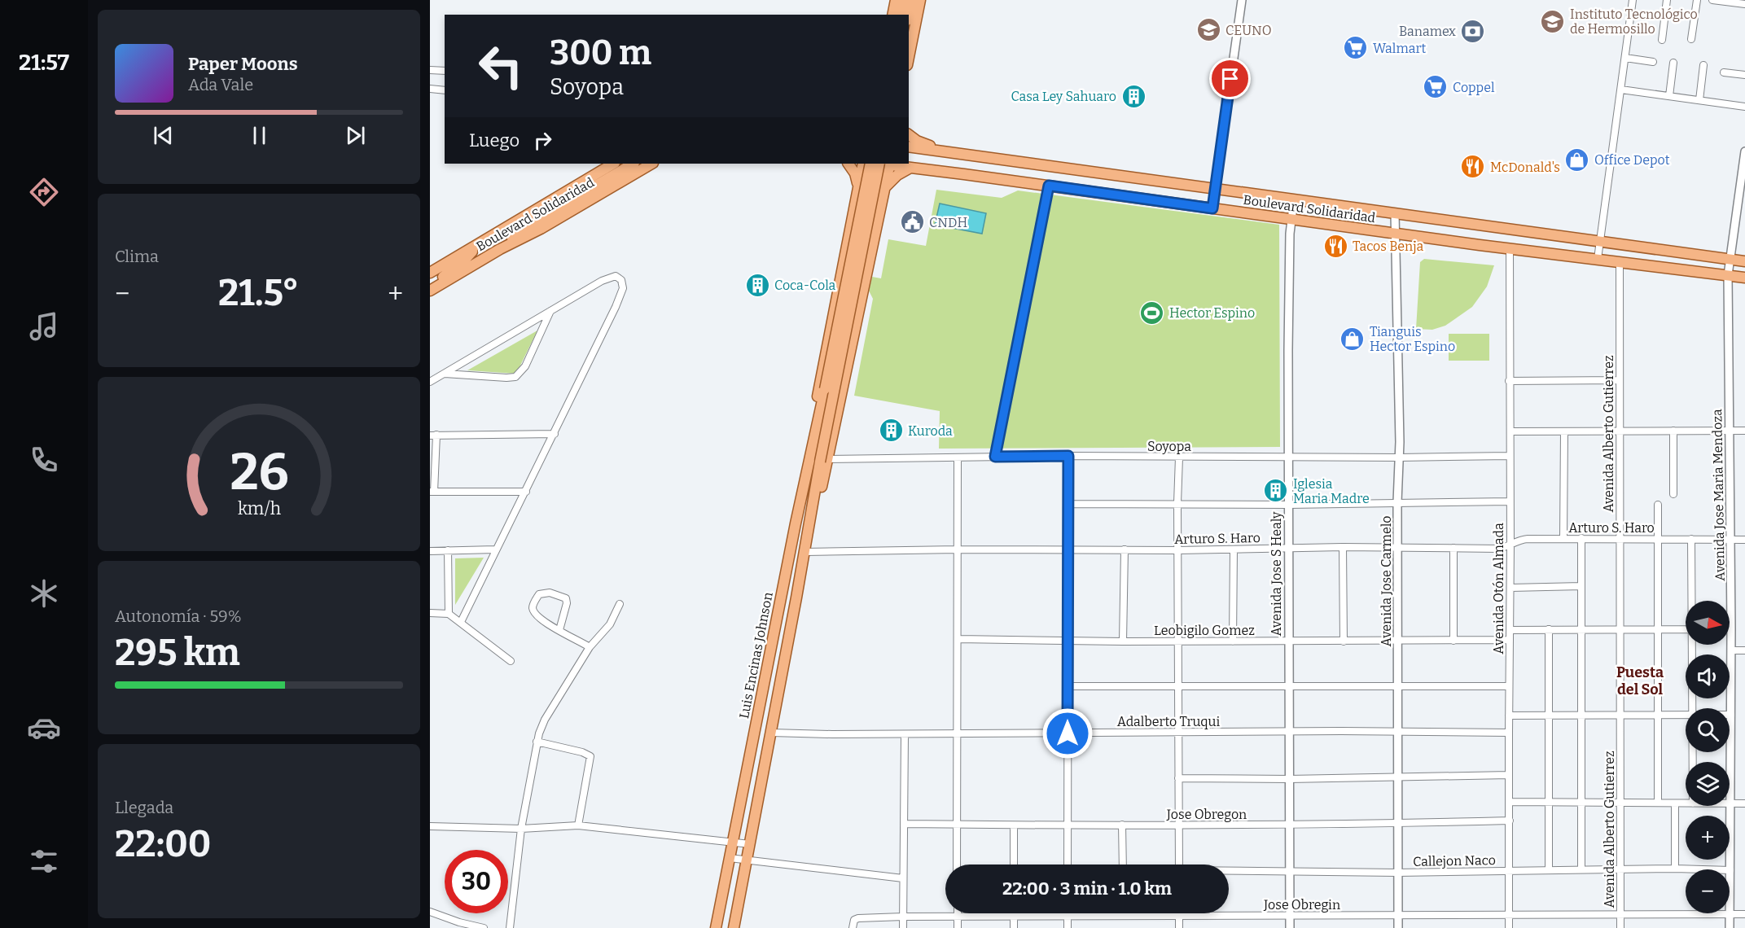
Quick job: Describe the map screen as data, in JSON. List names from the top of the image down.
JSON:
{
  "streets": {
    "main road": ["Boulevard Solidaridad", "Luis Encinas Johnson"],
    "street": [
      "Avenida Alberto Gutierrez",
      "Soyopa",
      "Avenida Jose Maria Mendoza",
      "Arturo S. Haro",
      "Avenida Jose S Healy",
      "Avenida Jose Carmelo",
      "Avenida Otón Almada",
      "Leobigilo Gomez",
      "Adalberto Truqui",
      "Jose Obregon",
      "Callejon Naco",
      "Jose Obregin"
    ]
  },
  "crossings": [
    ["Boulevard Solidaridad", "Avenida Alberto Gutierrez"],
    ["Boulevard Solidaridad", "Avenida Jose Maria Mendoza"],
    ["Boulevard Solidaridad", "Avenida Jose S Healy"],
    ["Boulevard Solidaridad", "Avenida Jose Carmelo"],
    ["Boulevard Solidaridad", "Avenida Otón Almada"],
    ["Avenida Alberto Gutierrez", "Arturo S. Haro"],
    ["Avenida Alberto Gutierrez", "Callejon Naco"],
    ["Avenida Alberto Gutierrez", "Jose Obregin"],
    ["Soyopa", "Avenida Jose S Healy"],
    ["Soyopa", "Avenida Jose Carmelo"],
    ["Soyopa", "Avenida Otón Almada"],
    ["Avenida Jose Maria Mendoza", "Arturo S. Haro"],
    ["Avenida Jose Maria Mendoza", "Callejon Naco"],
    ["Avenida Jose Maria Mendoza", "Jose Obregin"],
    ["Arturo S. Haro", "Avenida Jose S Healy"],
    ["Arturo S. Haro", "Avenida Jose Carmelo"],
    ["Arturo S. Haro", "Avenida Otón Almada"],
    ["Avenida Jose S Healy", "Leobigilo Gomez"],
    ["Avenida Jose S Healy", "Adalberto Truqui"],
    ["Avenida Jose S Healy", "Jose Obregon"],
    ["Avenida Jose S Healy", "Callejon Naco"],
    ["Avenida Jose S Healy", "Jose Obregin"],
    ["Avenida Jose Carmelo", "Leobigilo Gomez"],
    ["Avenida Jose Carmelo", "Adalberto Truqui"],
    ["Avenida Jose Carmelo", "Jose Obregon"],
    ["Avenida Jose Carmelo", "Callejon Naco"],
    ["Avenida Jose Carmelo", "Jose Obregin"],
    ["Avenida Otón Almada", "Leobigilo Gomez"],
    ["Avenida Otón Almada", "Adalberto Truqui"],
    ["Avenida Otón Almada", "Jose Obregon"],
    ["Avenida Otón Almada", "Callejon Naco"],
    ["Avenida Otón Almada", "Jose Obregin"]
  ],
  "districts": ["Puesta del Sol"],
  "places": {
    "school or university": ["Instituto Tecnológico de Hermosillo", "CEUNO"],
    "bank": ["Banamex"],
    "supermarket": ["Walmart", "Coppel"],
    "building": [
      "Casa Ley Sahuaro",
      "Coca-Cola",
      "Kuroda",
      "Iglesia Maria Madre"
    ],
    "shop": ["Office Depot", "Tianguis Hector Espino"],
    "restaurant": ["McDonald's", "Tacos Benja"],
    "public building": ["CNDH"],
    "sports": ["Hector Espino"]
  },
  "north": "right",
  "page": {
    "tabs": "21:57",
    "turn": ["300 m", "Soyopa"],
    "song": ["Paper Moons", "Ada Vale"],
    "then": "Luego",
    "tile": [
      "Clima",
      ["Autonomía · 59%", "295 km"],
      ["Llegada", "22:00"]
    ],
    "heat": ["−", "21.5°", "+"],
    "map_buttons": ["+", "−"],
    "limit": "30",
    "trip": "22:00 · 3 min · 1.0 km",
    "gauge": ["26", "km/h"]
  }
}
